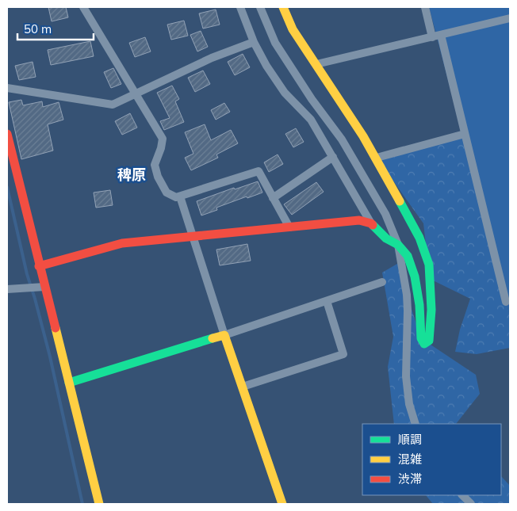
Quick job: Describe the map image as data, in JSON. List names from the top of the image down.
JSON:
{
  "districts": ["稗原"],
  "legend": ["順調", "混雑", "渋滞"],
  "scale_bar": "50 m"
}
